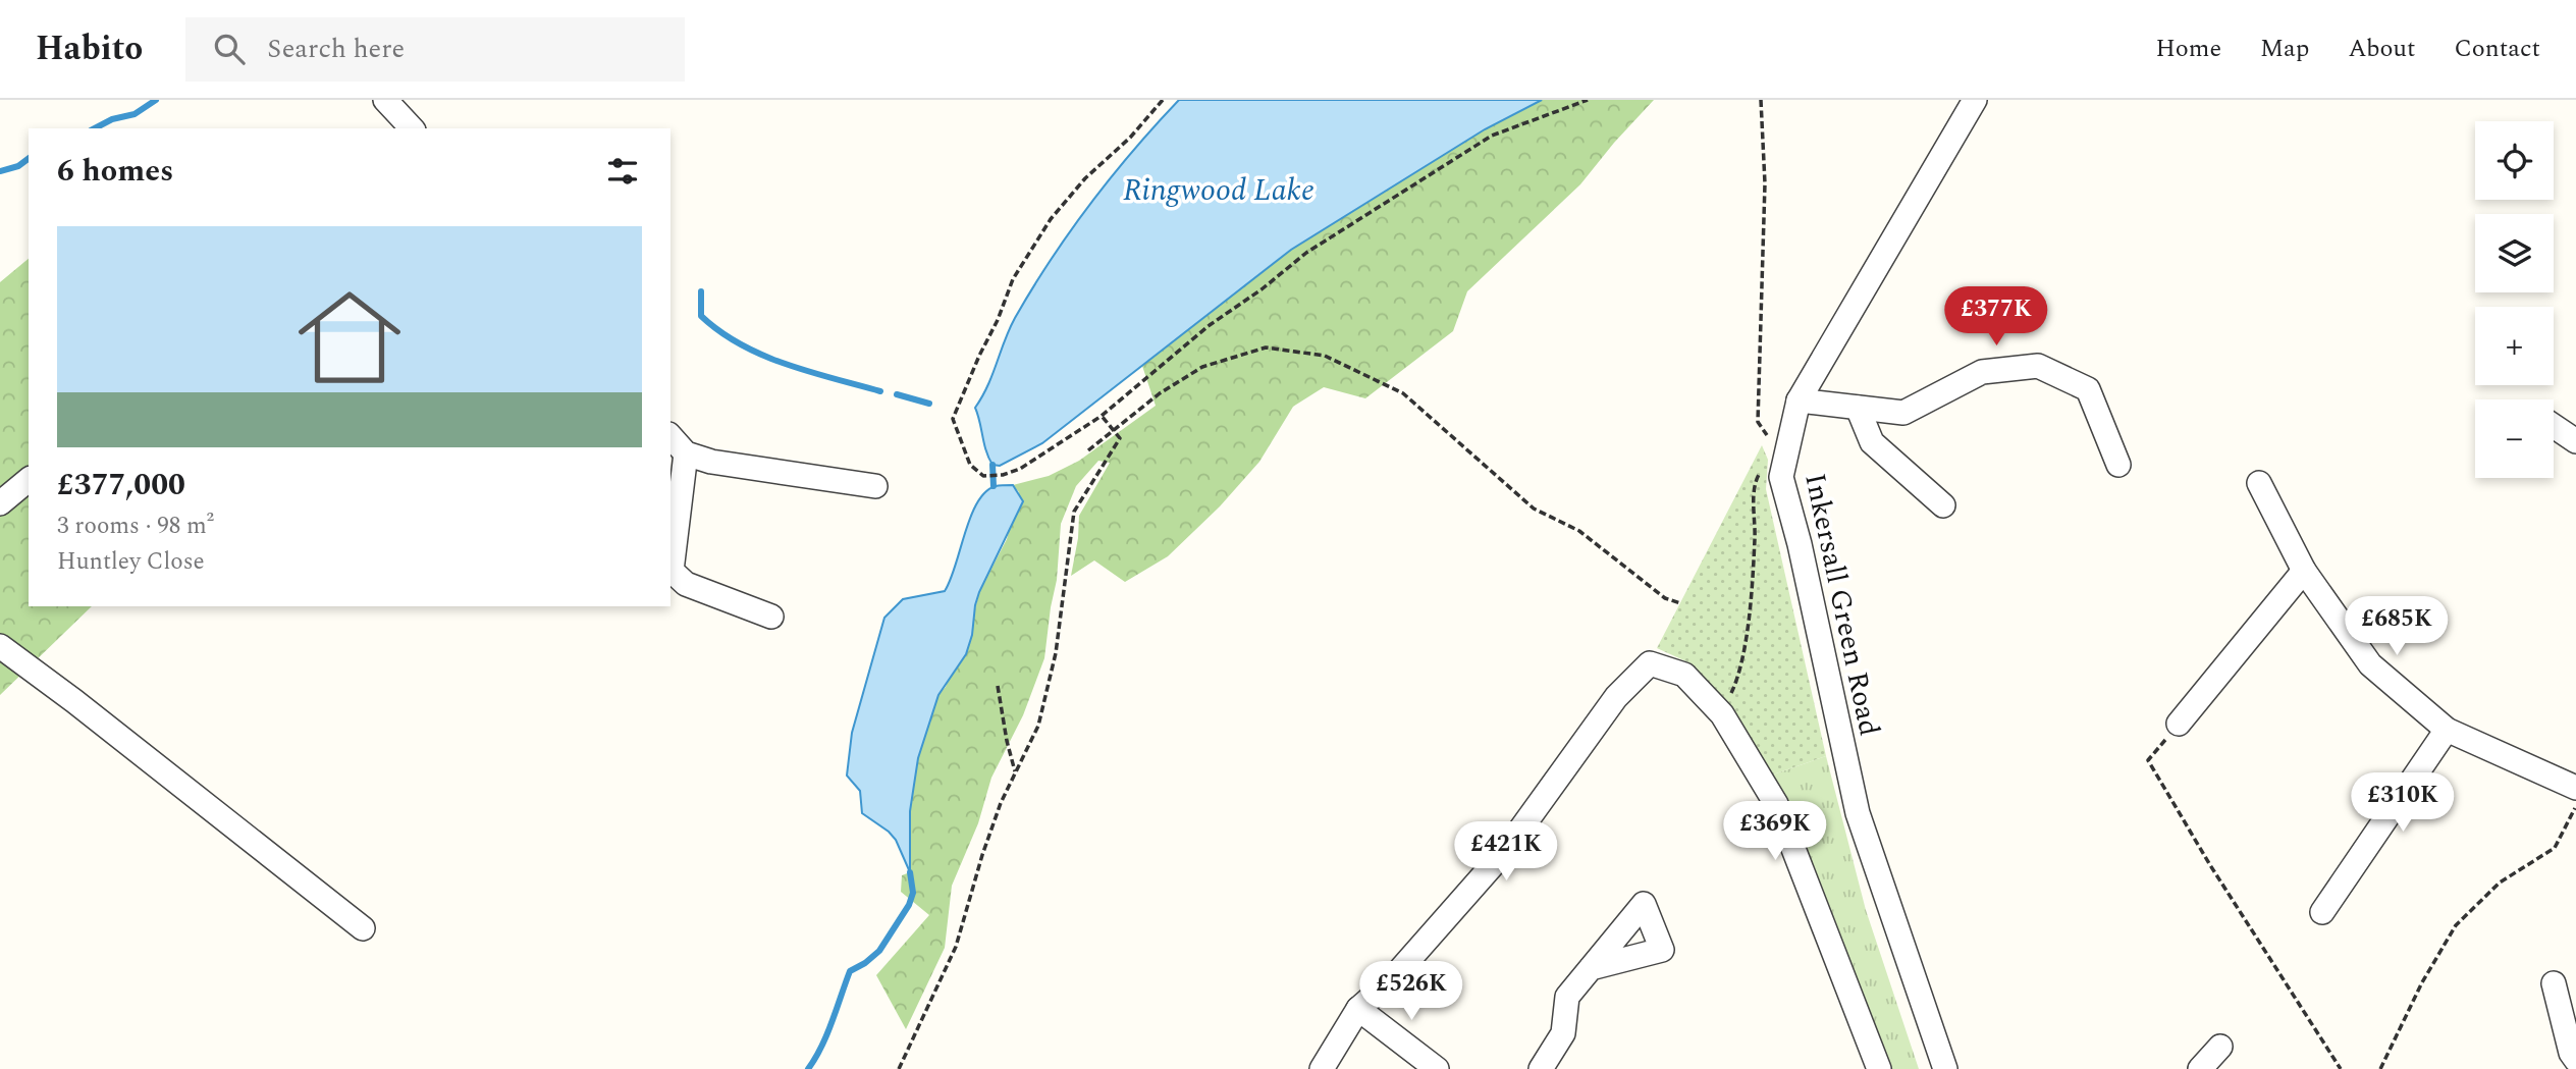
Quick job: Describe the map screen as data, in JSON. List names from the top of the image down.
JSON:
{
  "streets": {
    "street": ["Inkersall Green Road"]
  },
  "water": ["Ringwood Lake"],
  "page": {
    "header": "Habito",
    "search": "Search here",
    "nav": [
      "Home",
      "Map",
      "About",
      "Contact"
    ],
    "map_buttons": ["+", "−"],
    "heading": "6 homes",
    "list": [
      {
        "name": "£377,000",
        "note": "3 rooms · 98 m² · Huntley Close"
      }
    ],
    "price": [
      "£377K",
      "£685K",
      "£310K",
      "£369K",
      "£421K",
      "£526K"
    ]
  }
}
